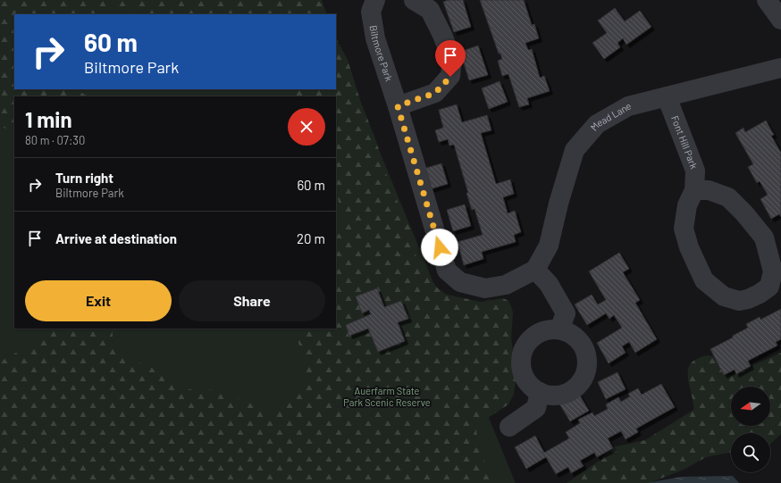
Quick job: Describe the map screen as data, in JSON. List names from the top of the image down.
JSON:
{
  "streets": {
    "street": ["Biltmore Park", "Mead Lane", "Font Hill Park"]
  },
  "crossings": [
    ["Biltmore Park", "Mead Lane"],
    ["Mead Lane", "Font Hill Park"]
  ],
  "parks": ["Auerfarm State Park Scenic Reserve"],
  "north": "left",
  "page": {
    "turn": ["60 m", "Biltmore Park"],
    "heading": ["1 min", "80 m · 07:30"],
    "list": [
      {
        "name": "Turn right",
        "note": "Biltmore Park",
        "value": "60 m"
      },
      {
        "name": "Arrive at destination",
        "value": "20 m"
      }
    ],
    "buttons": ["Exit", "Share"]
  }
}
